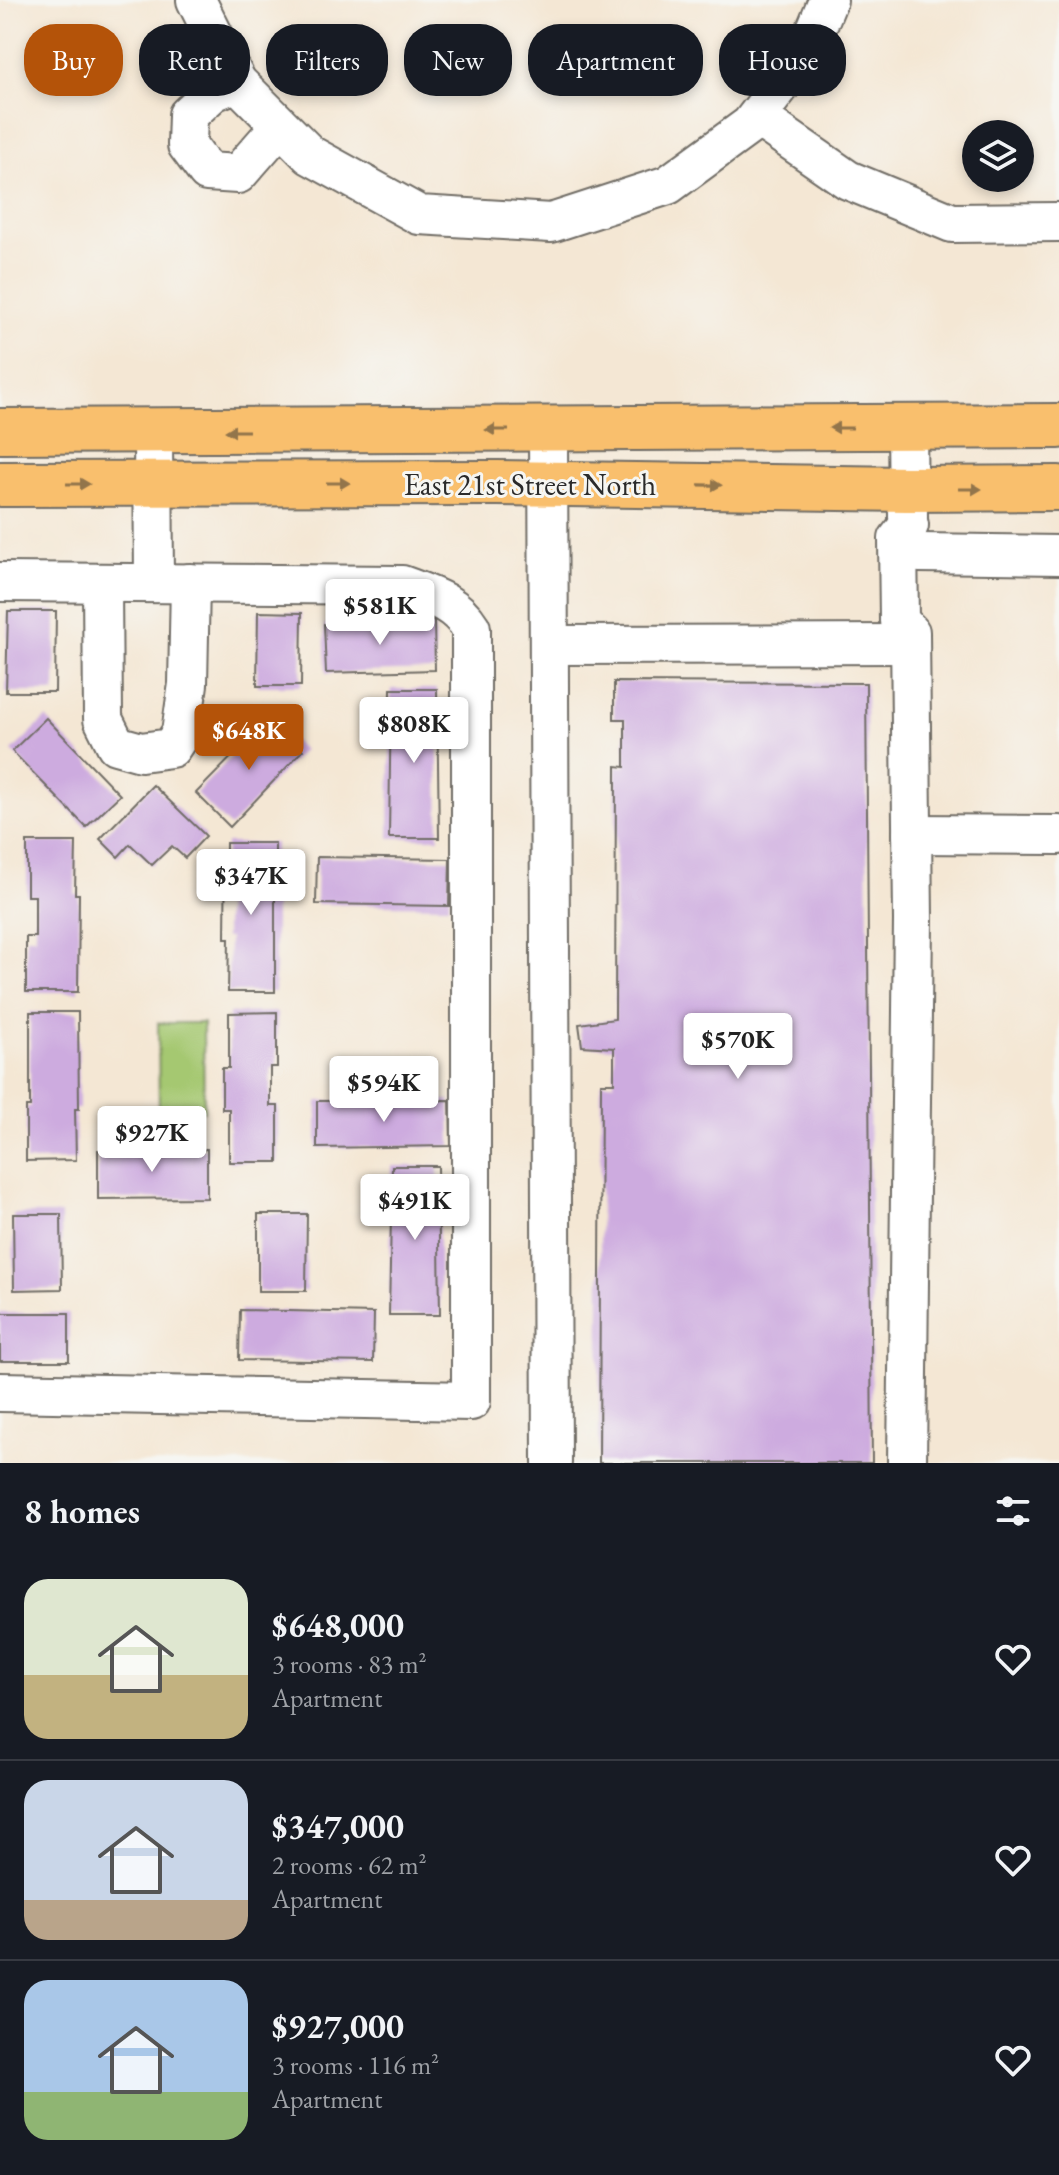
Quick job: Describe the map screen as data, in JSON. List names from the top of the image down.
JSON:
{
  "streets": {
    "main road": ["East 21st Street North"]
  },
  "page": {
    "chip": [
      "Buy",
      "Rent",
      "Filters",
      "New",
      "Apartment",
      "House"
    ],
    "price": [
      "$581K",
      "$808K",
      "$648K",
      "$347K",
      "$570K",
      "$594K",
      "$927K",
      "$491K"
    ],
    "heading": "8 homes",
    "list": [
      {
        "name": "$648,000",
        "note": "3 rooms · 83 m² · Apartment"
      },
      {
        "name": "$347,000",
        "note": "2 rooms · 62 m² · Apartment"
      },
      {
        "name": "$927,000",
        "note": "3 rooms · 116 m² · Apartment"
      }
    ]
  }
}
